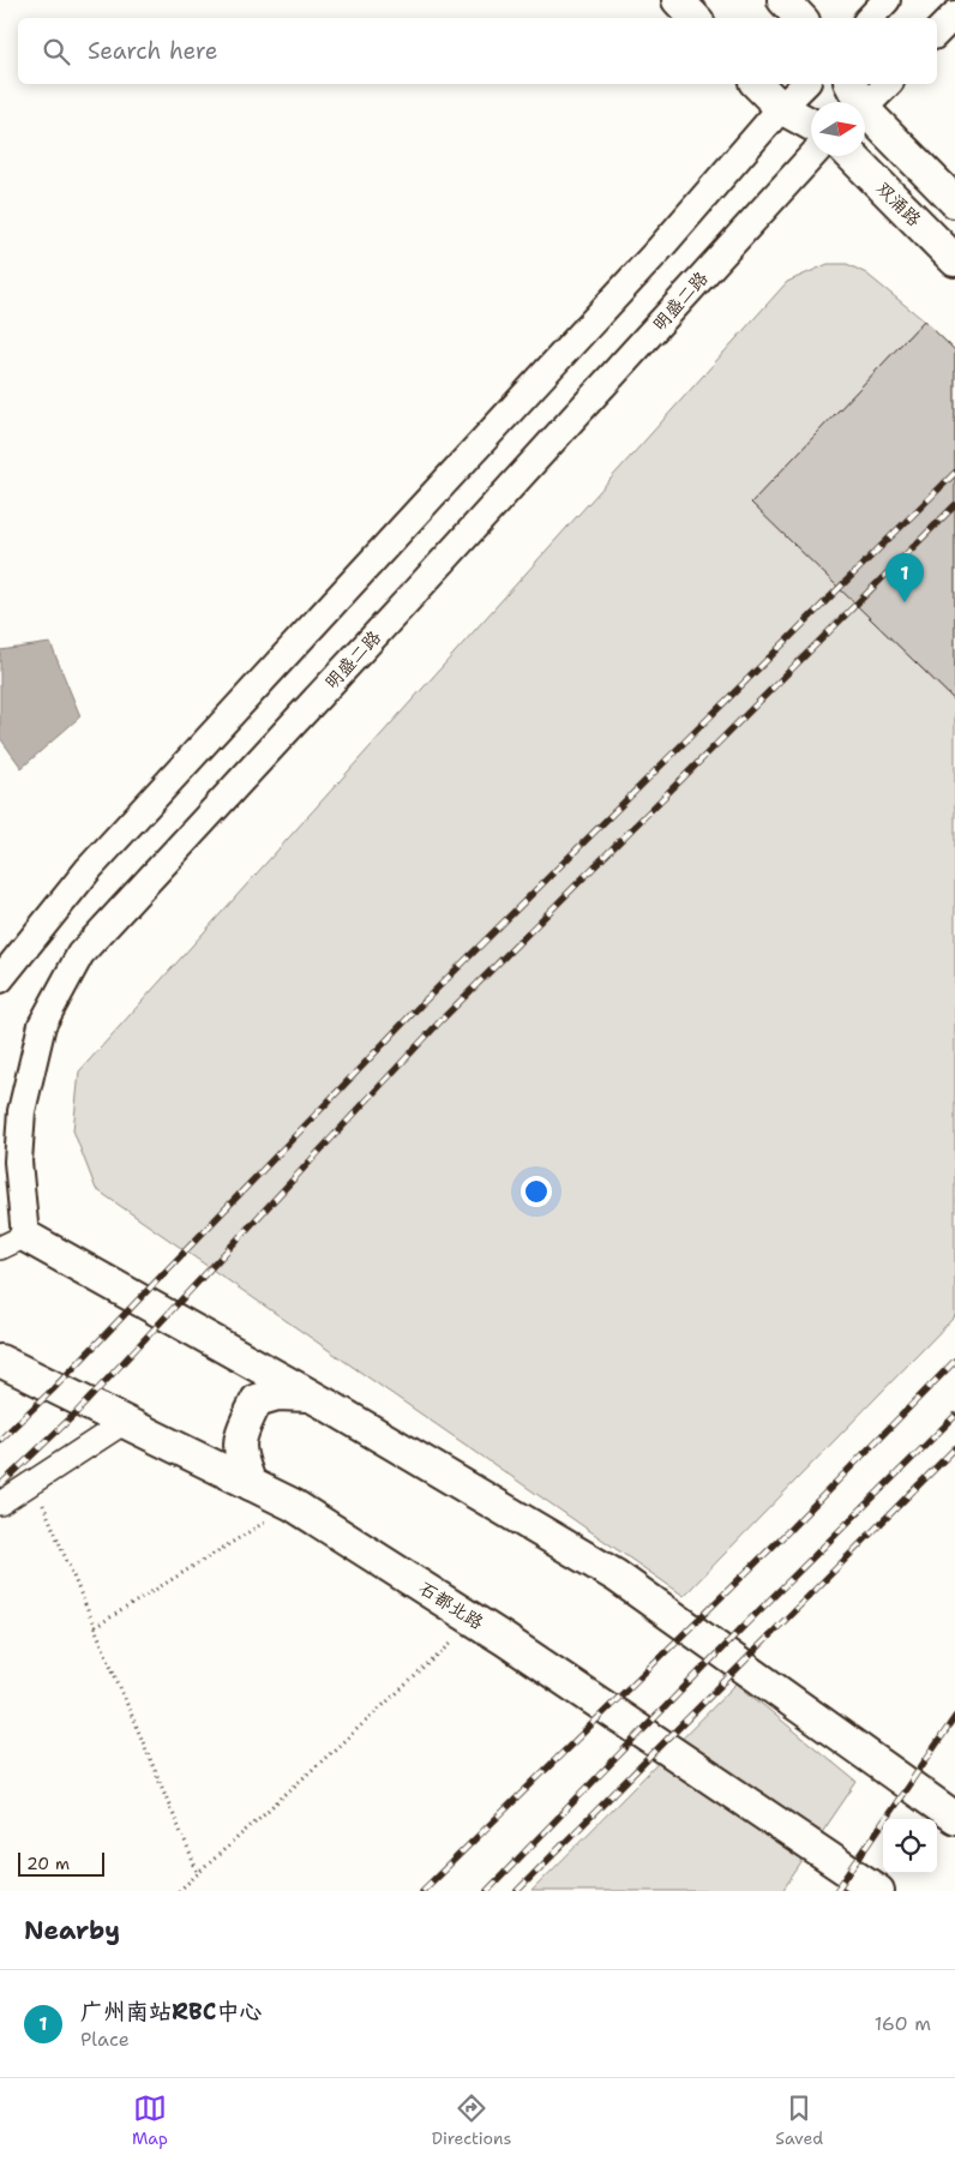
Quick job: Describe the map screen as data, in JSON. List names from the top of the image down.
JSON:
{
  "streets": {
    "main road": ["双涌路", "石都北路"],
    "street": ["明盛二路"]
  },
  "scale_bar": "20 m",
  "north": "right",
  "page": {
    "search": "Search here",
    "pins": "1",
    "scale": "20 m",
    "heading": "Nearby",
    "list": [
      {
        "mark": "1",
        "name": "广州南站RBC中心",
        "note": "Place",
        "value": "160 m"
      }
    ],
    "nav": ["Map", "Directions", "Saved"]
  }
}
